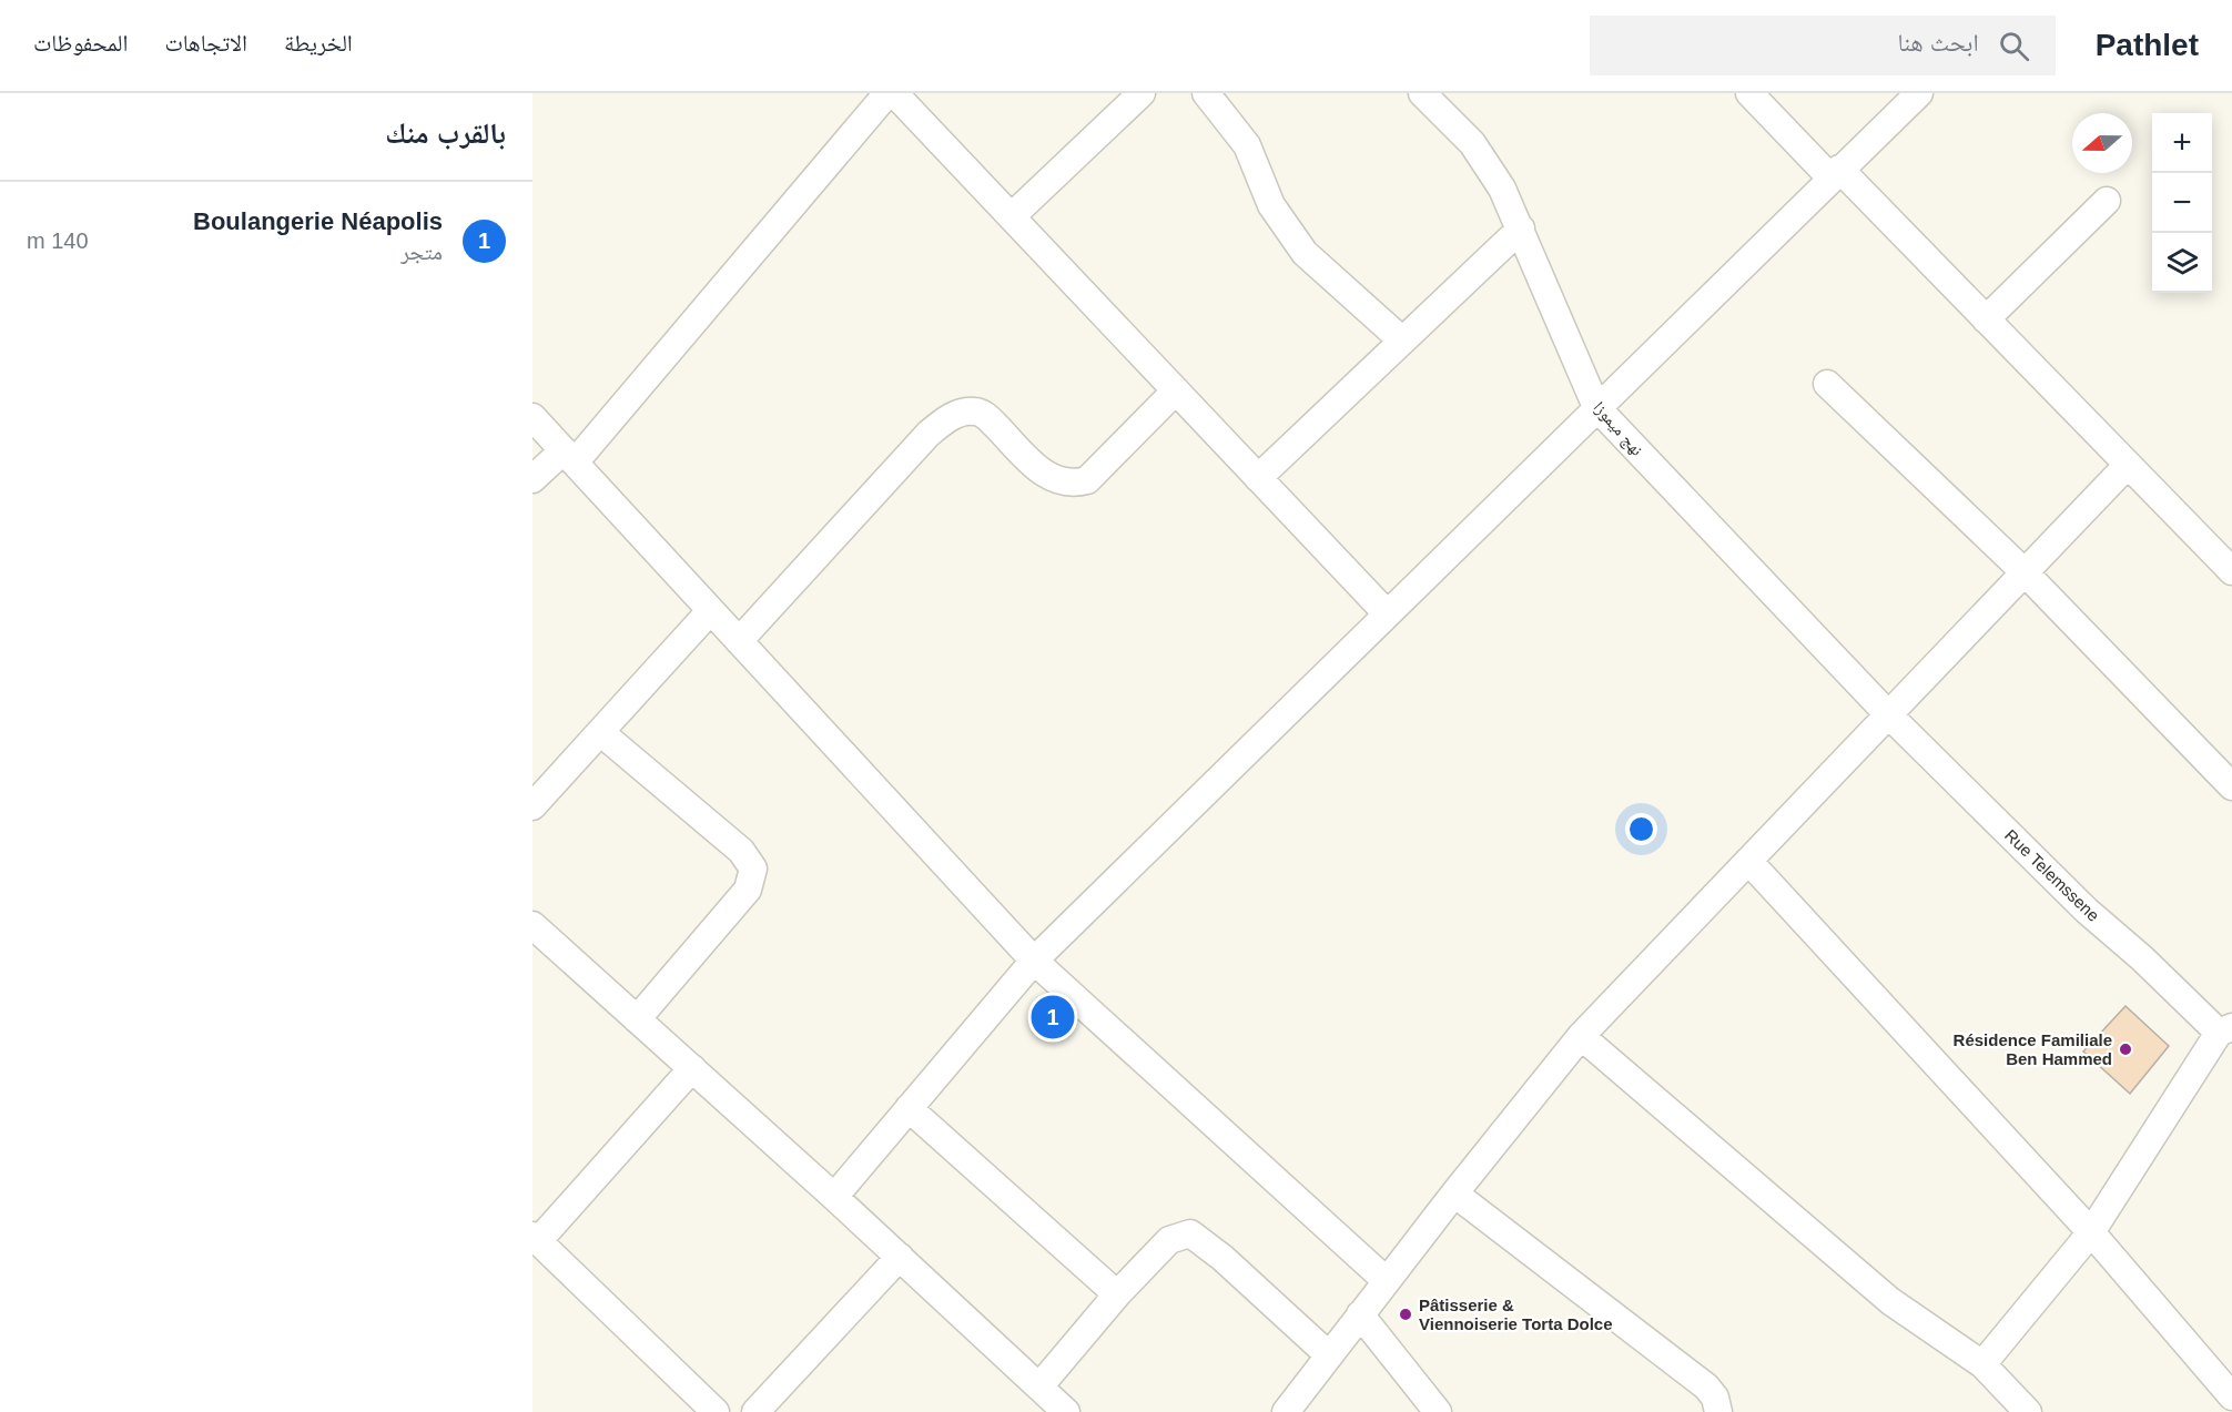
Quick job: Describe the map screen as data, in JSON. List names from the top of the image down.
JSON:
{
  "streets": {
    "street": ["نهج ميموزا", "Rue Telemssene"]
  },
  "crossings": [
    ["نهج ميموزا", "Rue Telemssene"]
  ],
  "places": ["Résidence Familiale Ben Hammed", "Pâtisserie & Viennoiserie Torta Dolce"],
  "north": "left",
  "page": {
    "header": "Pathlet",
    "search": "ابحث هنا",
    "nav": ["الخريطة", "الاتجاهات", "المحفوظات"],
    "heading": "بالقرب منك",
    "map_buttons": ["+", "−"],
    "list": [
      {
        "mark": "1",
        "name": "Boulangerie Néapolis",
        "note": "متجر",
        "value": "140 m"
      }
    ],
    "pins": "1"
  }
}
